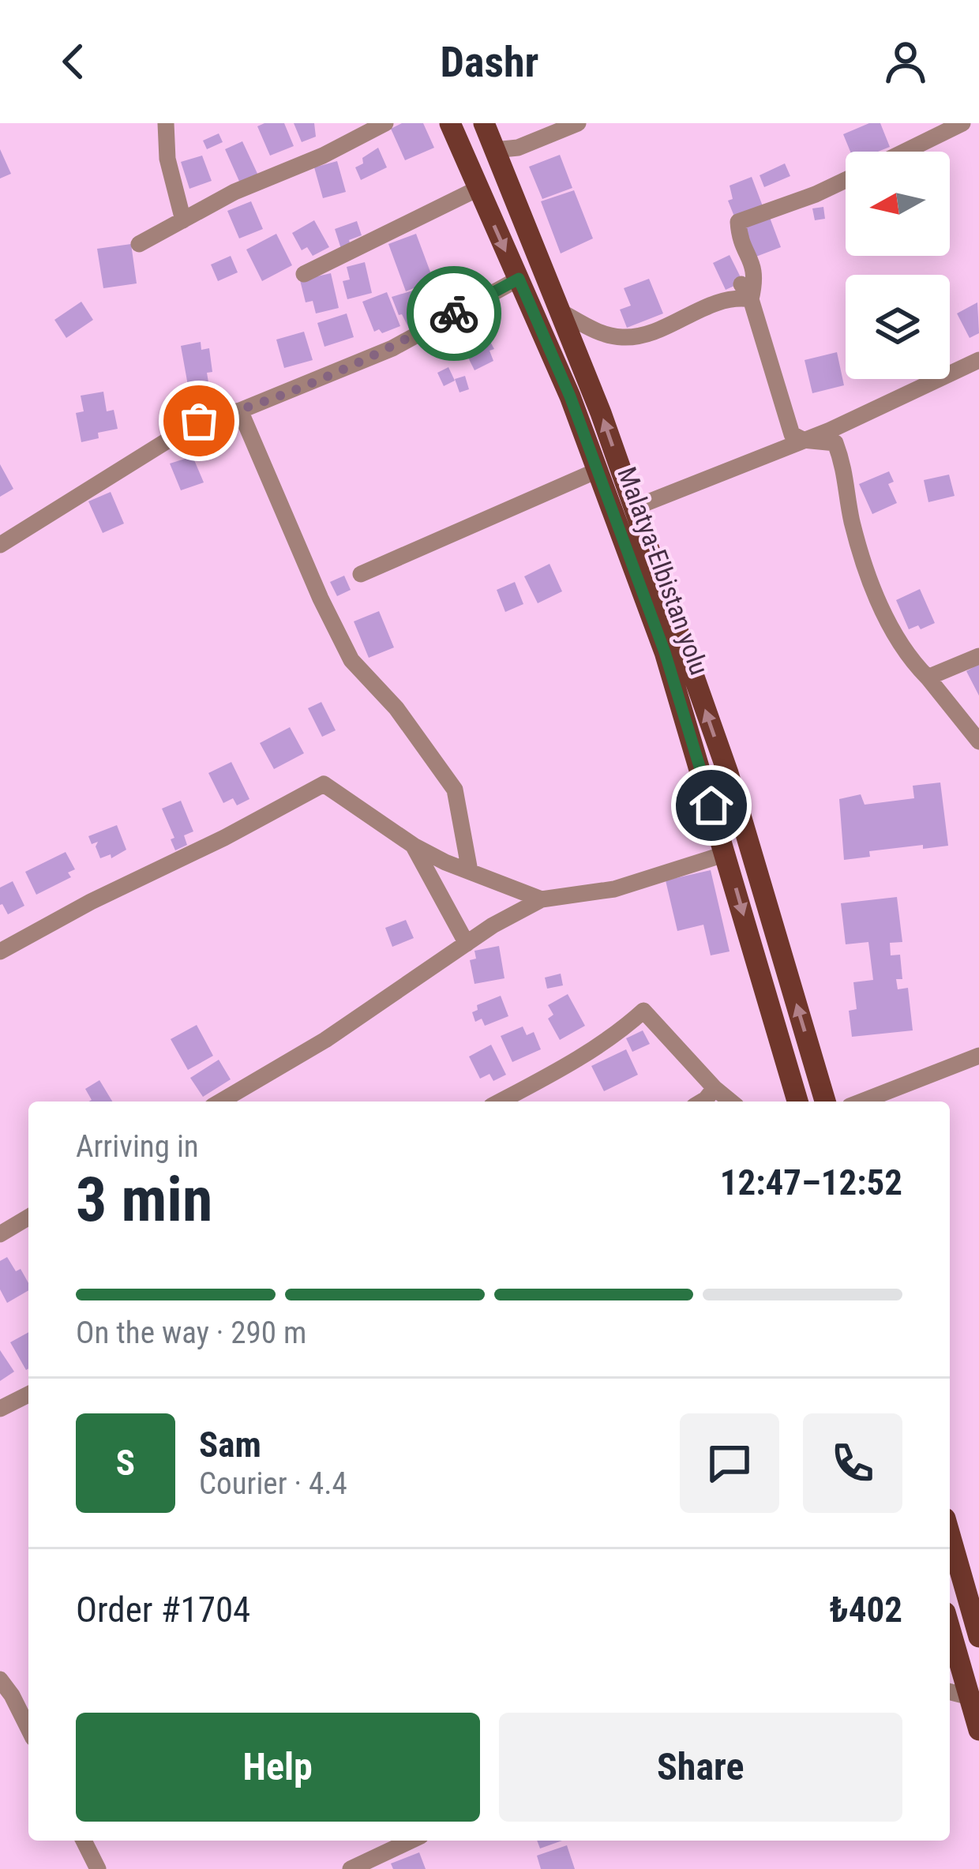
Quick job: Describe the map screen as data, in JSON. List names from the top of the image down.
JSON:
{
  "streets": {
    "main road": ["Malatya-Elbistan yolu"]
  },
  "north": "left",
  "page": {
    "header": "Dashr",
    "heading": ["3 min", "Arriving in", "12:47–12:52"],
    "panel": [
      "Sam",
      "Courier · 4.4",
      "Order #1704",
      "₺402"
    ],
    "bar": "On the way · 290 m",
    "round": "S",
    "buttons": ["Help", "Share"]
  }
}
